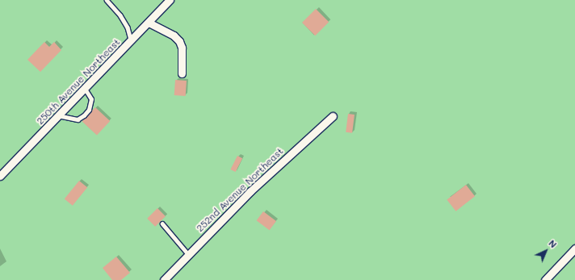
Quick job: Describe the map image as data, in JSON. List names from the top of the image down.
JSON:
{
  "streets": {
    "street": ["250th Avenue Northeast", "252nd Avenue Northeast"]
  },
  "north": "top right"
}
